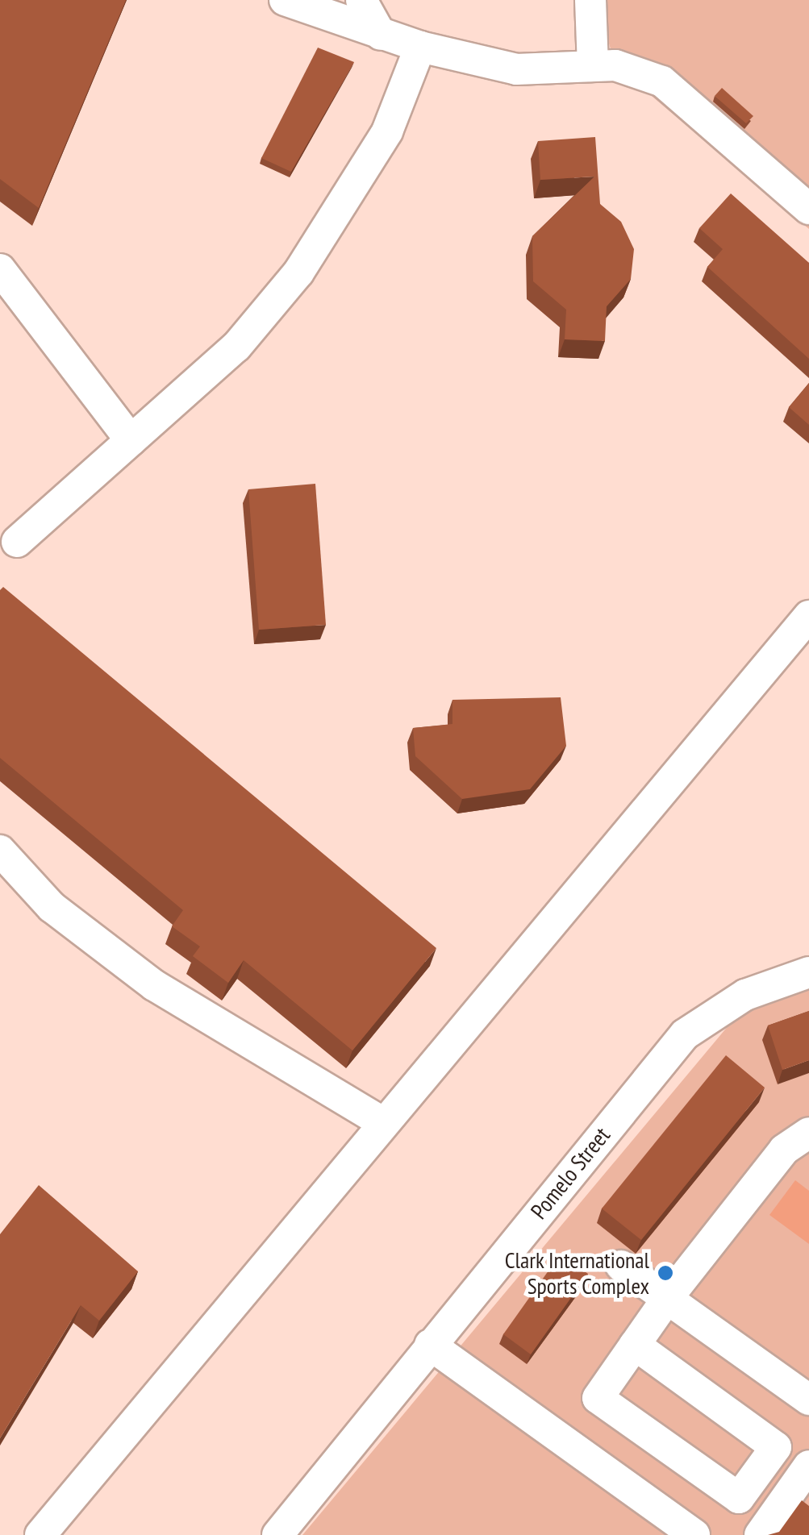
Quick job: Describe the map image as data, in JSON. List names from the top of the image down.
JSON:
{
  "streets": {
    "street": ["Pomelo Street"]
  },
  "places": ["Clark International Sports Complex"]
}
